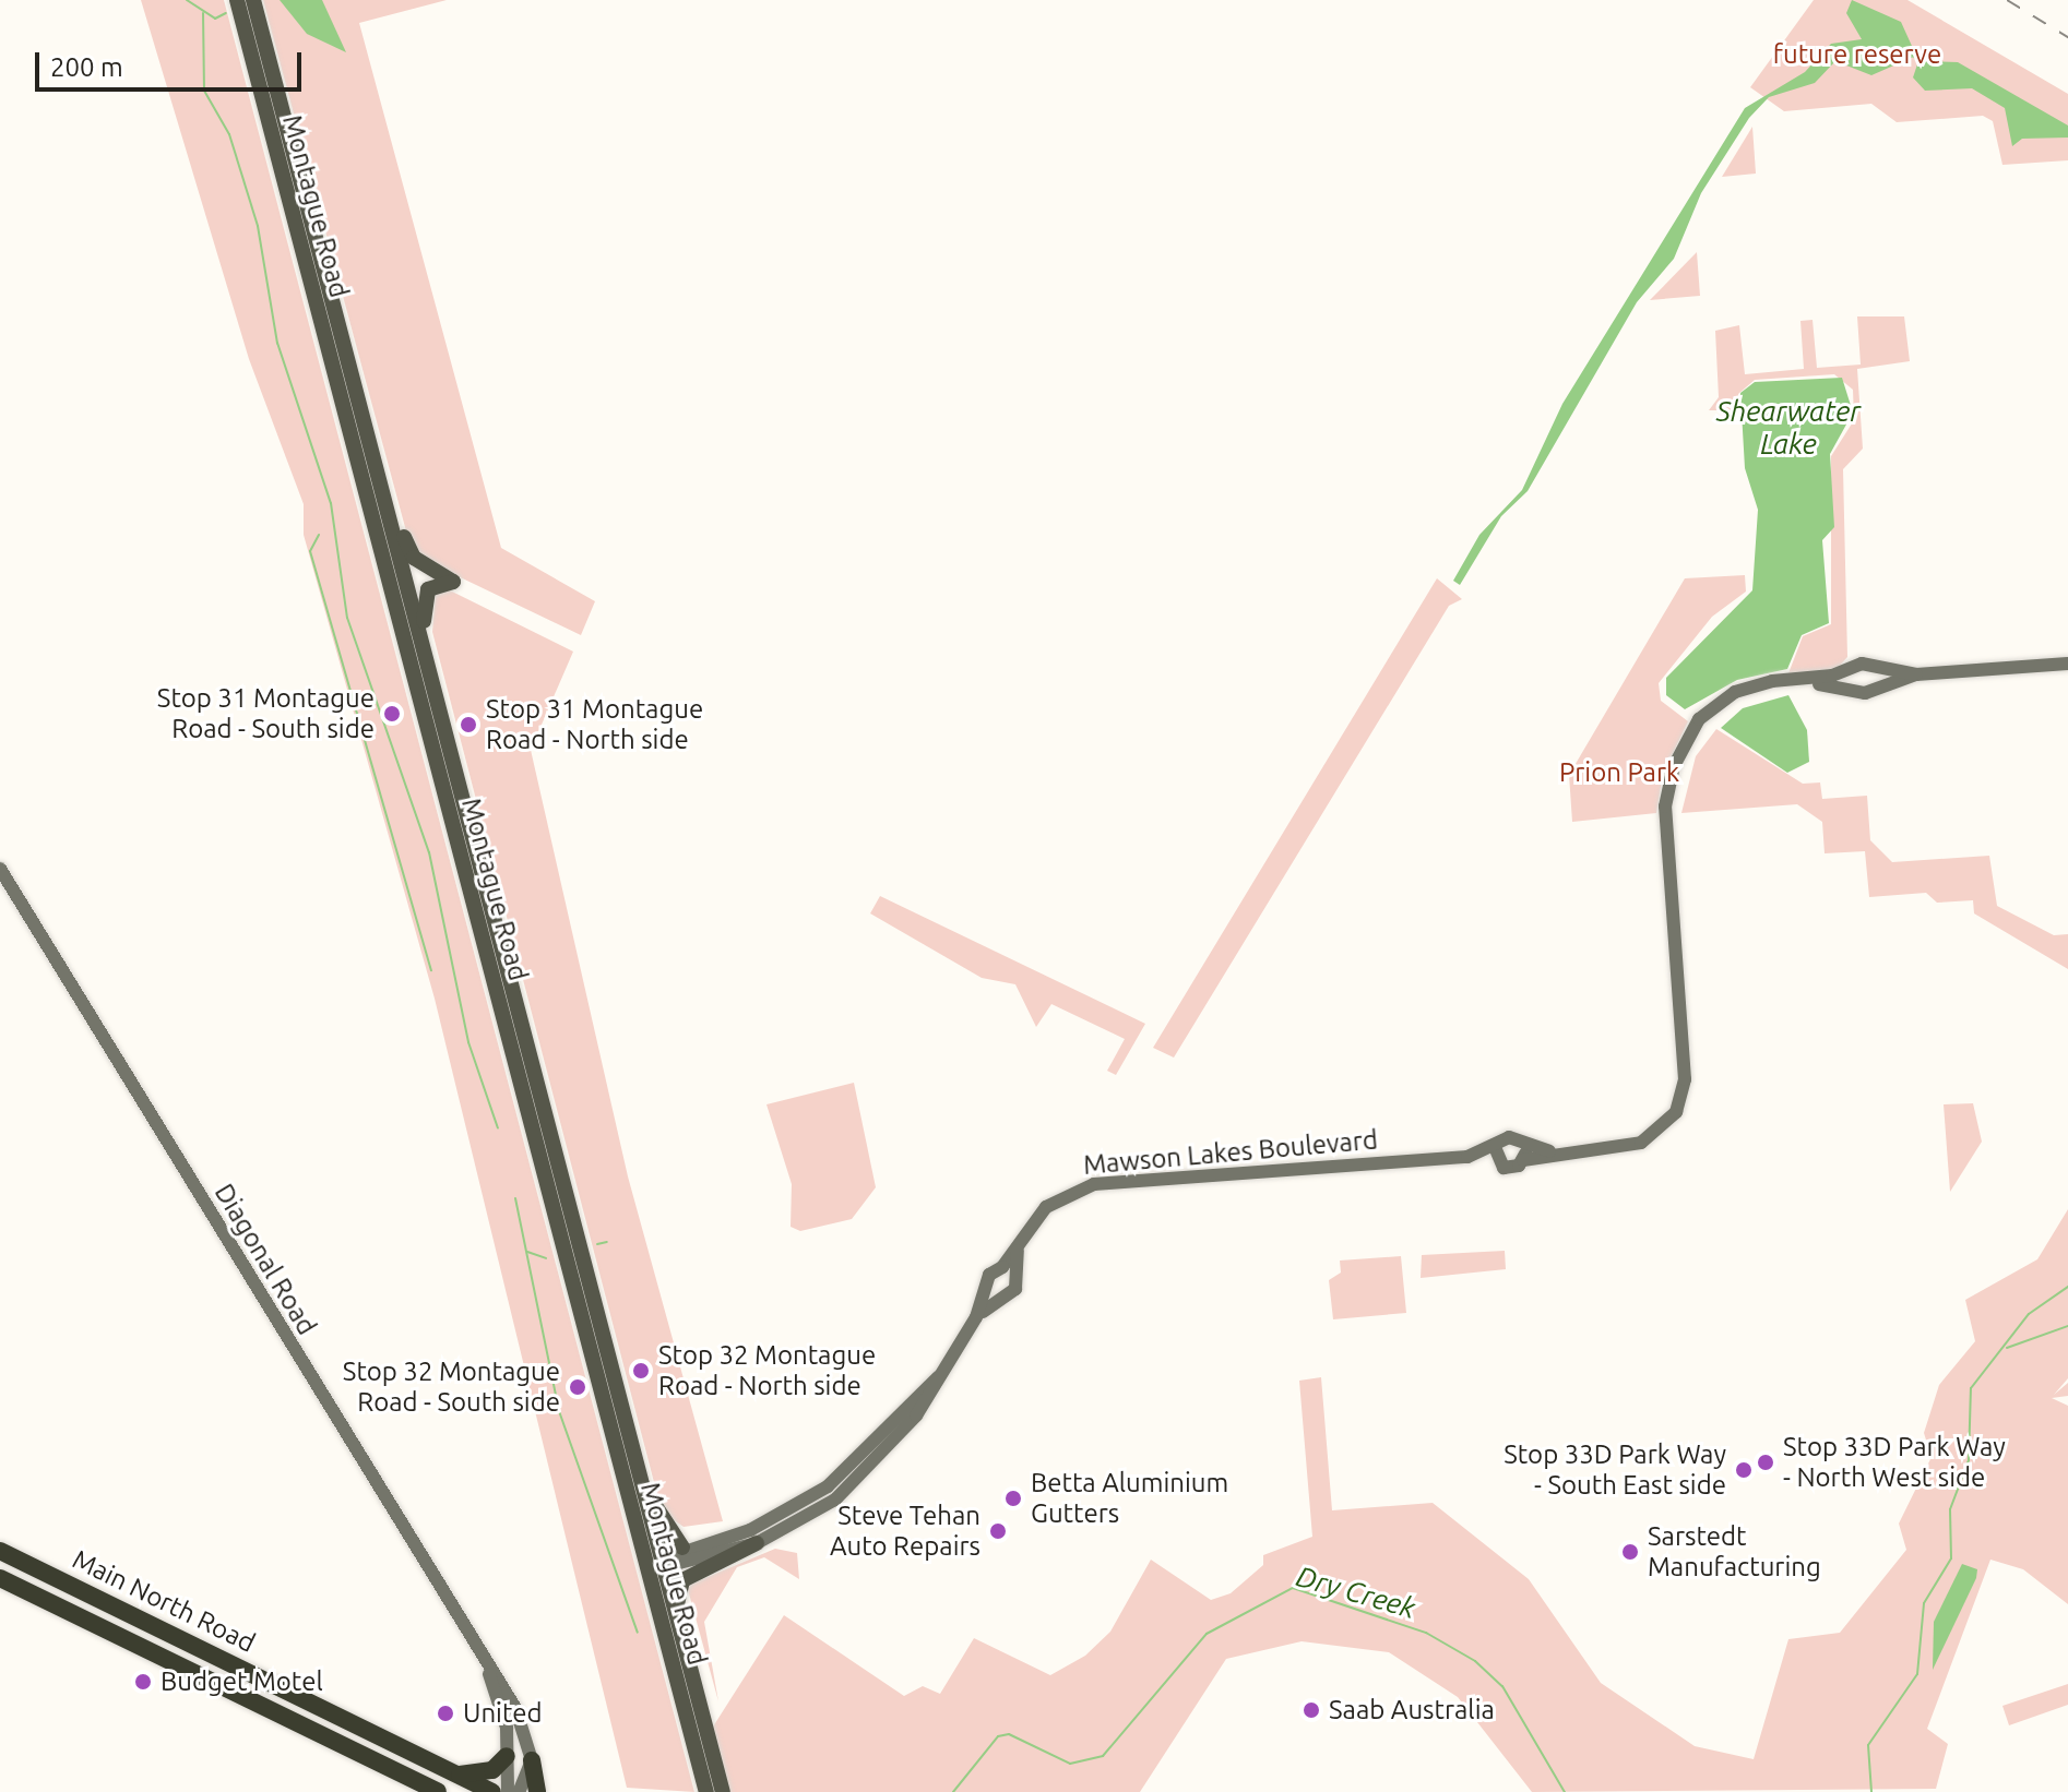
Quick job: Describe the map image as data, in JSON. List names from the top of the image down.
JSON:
{
  "streets": {
    "highway": ["Main North Road"],
    "main road": ["Montague Road"],
    "street": ["Mawson Lakes Boulevard", "Diagonal Road"]
  },
  "water": ["Shearwater Lake", "Dry Creek"],
  "parks": ["future reserve", "Prion Park"],
  "places": [
    "Stop 31 Montague Road - South side",
    "Stop 31 Montague Road - North side",
    "Stop 32 Montague Road - North side",
    "Stop 32 Montague Road - South side",
    "Stop 33D Park Way - North West side",
    "Stop 33D Park Way - South East side",
    "Betta Aluminium Gutters",
    "Steve Tehan Auto Repairs",
    "Sarstedt Manufacturing",
    "Budget Motel",
    "Saab Australia",
    "United"
  ],
  "scale_bar": "200 m"
}
